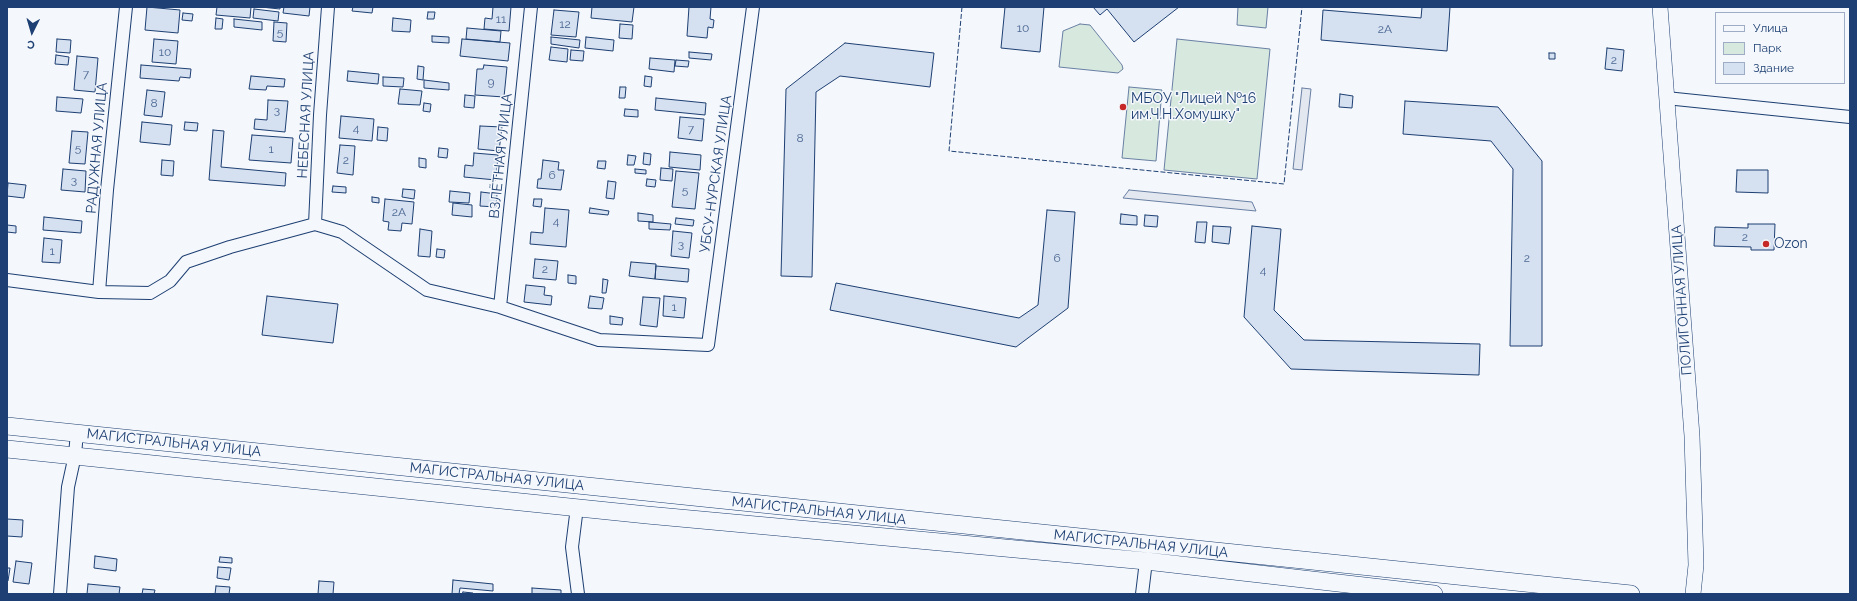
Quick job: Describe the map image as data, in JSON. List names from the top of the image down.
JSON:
{
  "streets": {
    "main road": ["МАГИСТРАЛЬНАЯ УЛИЦА"],
    "street": [
      "НЕБЕСНАЯ УЛИЦА",
      "РАДУЖНАЯ УЛИЦА",
      "ВЗЛЁТНАЯ УЛИЦА",
      "УБСУ-НУРСКАЯ УЛИЦА",
      "ПОЛИГОННАЯ УЛИЦА"
    ]
  },
  "crossings": [
    ["ВЗЛЁТНАЯ УЛИЦА", "УБСУ-НУРСКАЯ УЛИЦА"]
  ],
  "places": ["МБОУ \"Лицей №16 им.Ч.Н.Хомушку\"", "Ozon"],
  "house_numbers": [
    "11",
    "12",
    "10",
    "2А",
    "5",
    "10",
    "2",
    "7",
    "9",
    "8",
    "3",
    "4",
    "7",
    "8",
    "5",
    "1",
    "2",
    "6",
    "3",
    "5",
    "2А",
    "4",
    "2",
    "3",
    "1",
    "6",
    "2",
    "2",
    "4",
    "1"
  ],
  "legend": ["Улица", "Парк", "Здание"],
  "north": "bottom"
}
